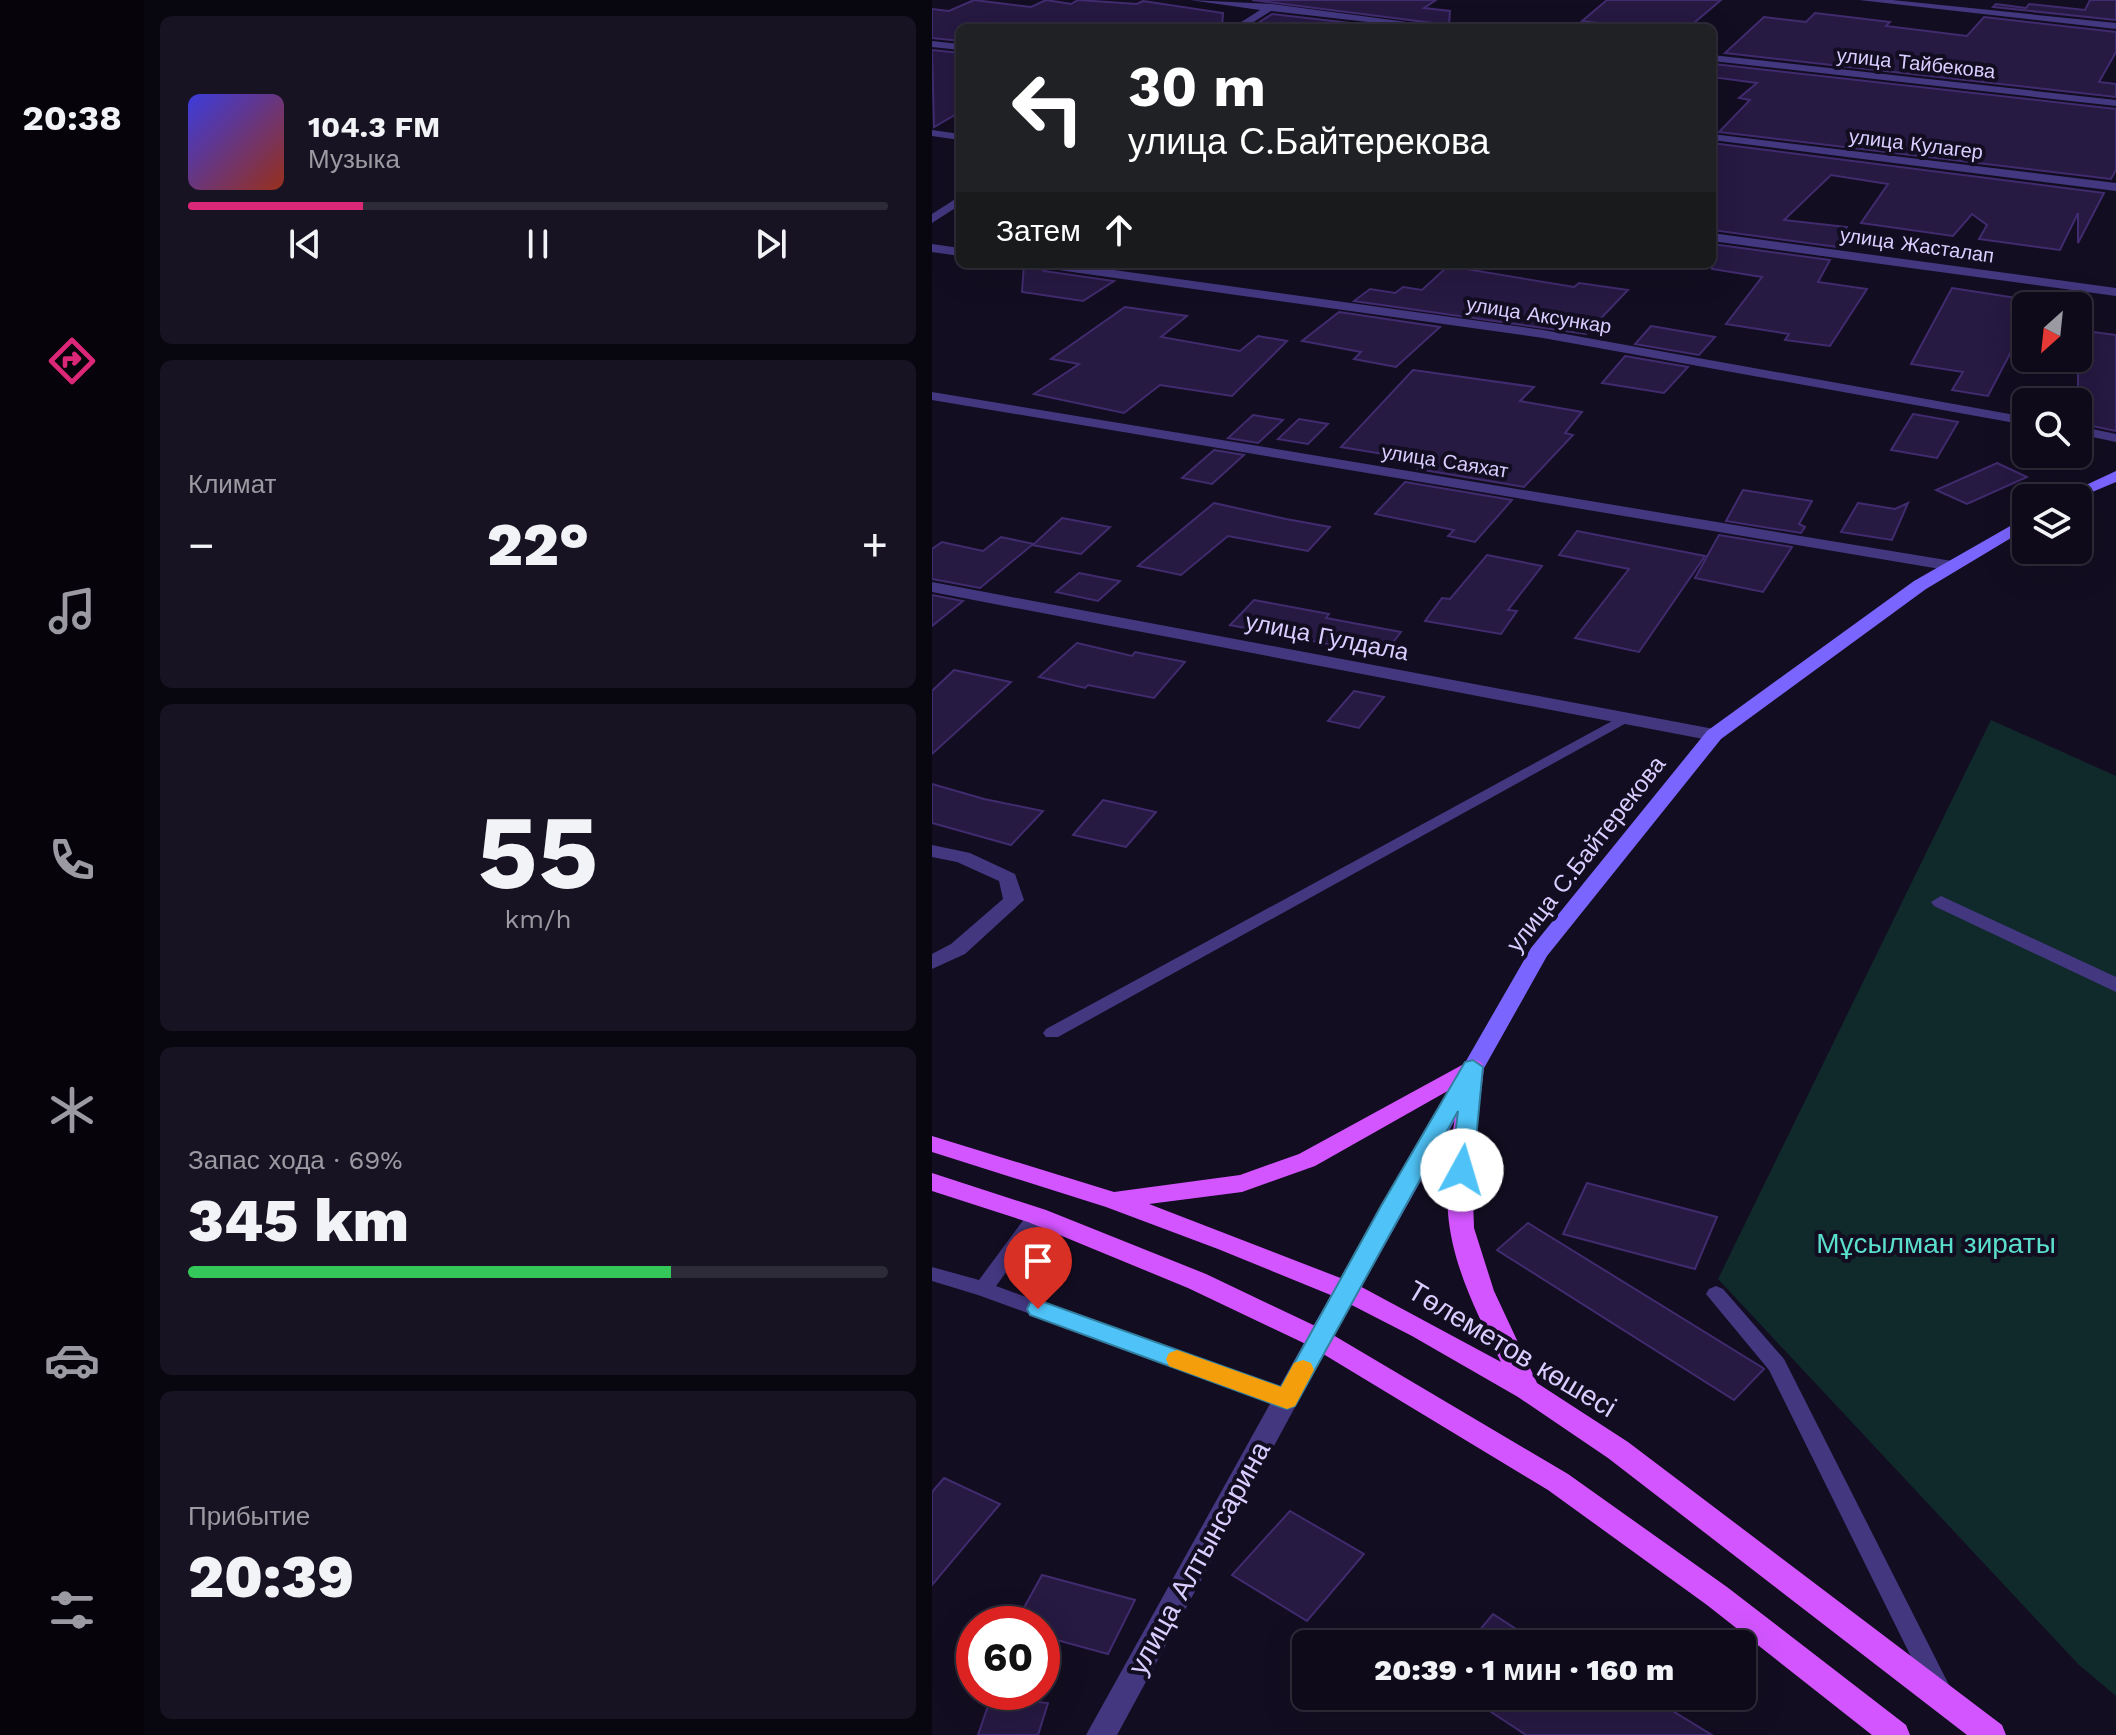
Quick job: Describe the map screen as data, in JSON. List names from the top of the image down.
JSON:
{
  "streets": {
    "main road": ["улица С.Байтерекова", "Төлеметов көшесі"],
    "street": [
      "улица Тайбекова",
      "улица Кулагер",
      "улица Жасталап",
      "улица Аксункар",
      "улица Саяхат",
      "улица Гулдала",
      "улица Алтынсарина"
    ]
  },
  "crossings": [
    ["улица Саяхат", "улица С.Байтерекова"],
    ["улица Гулдала", "улица С.Байтерекова"],
    ["улица С.Байтерекова", "Төлеметов көшесі"],
    ["улица С.Байтерекова", "улица Алтынсарина"]
  ],
  "parks": ["Мұсылман зираты"],
  "north": "bottom left",
  "page": {
    "tabs": "20:38",
    "turn": ["30 m", "улица С.Байтерекова"],
    "song": ["104.3 FM", "Музыка"],
    "then": "Затем",
    "tile": [
      "Климат",
      ["55", "km/h"],
      ["Запас хода · 69%", "345 km"],
      ["Прибытие", "20:39"]
    ],
    "heat": ["−", "22°", "+"],
    "limit": "60",
    "trip": "20:39 · 1 мин · 160 m"
  }
}
